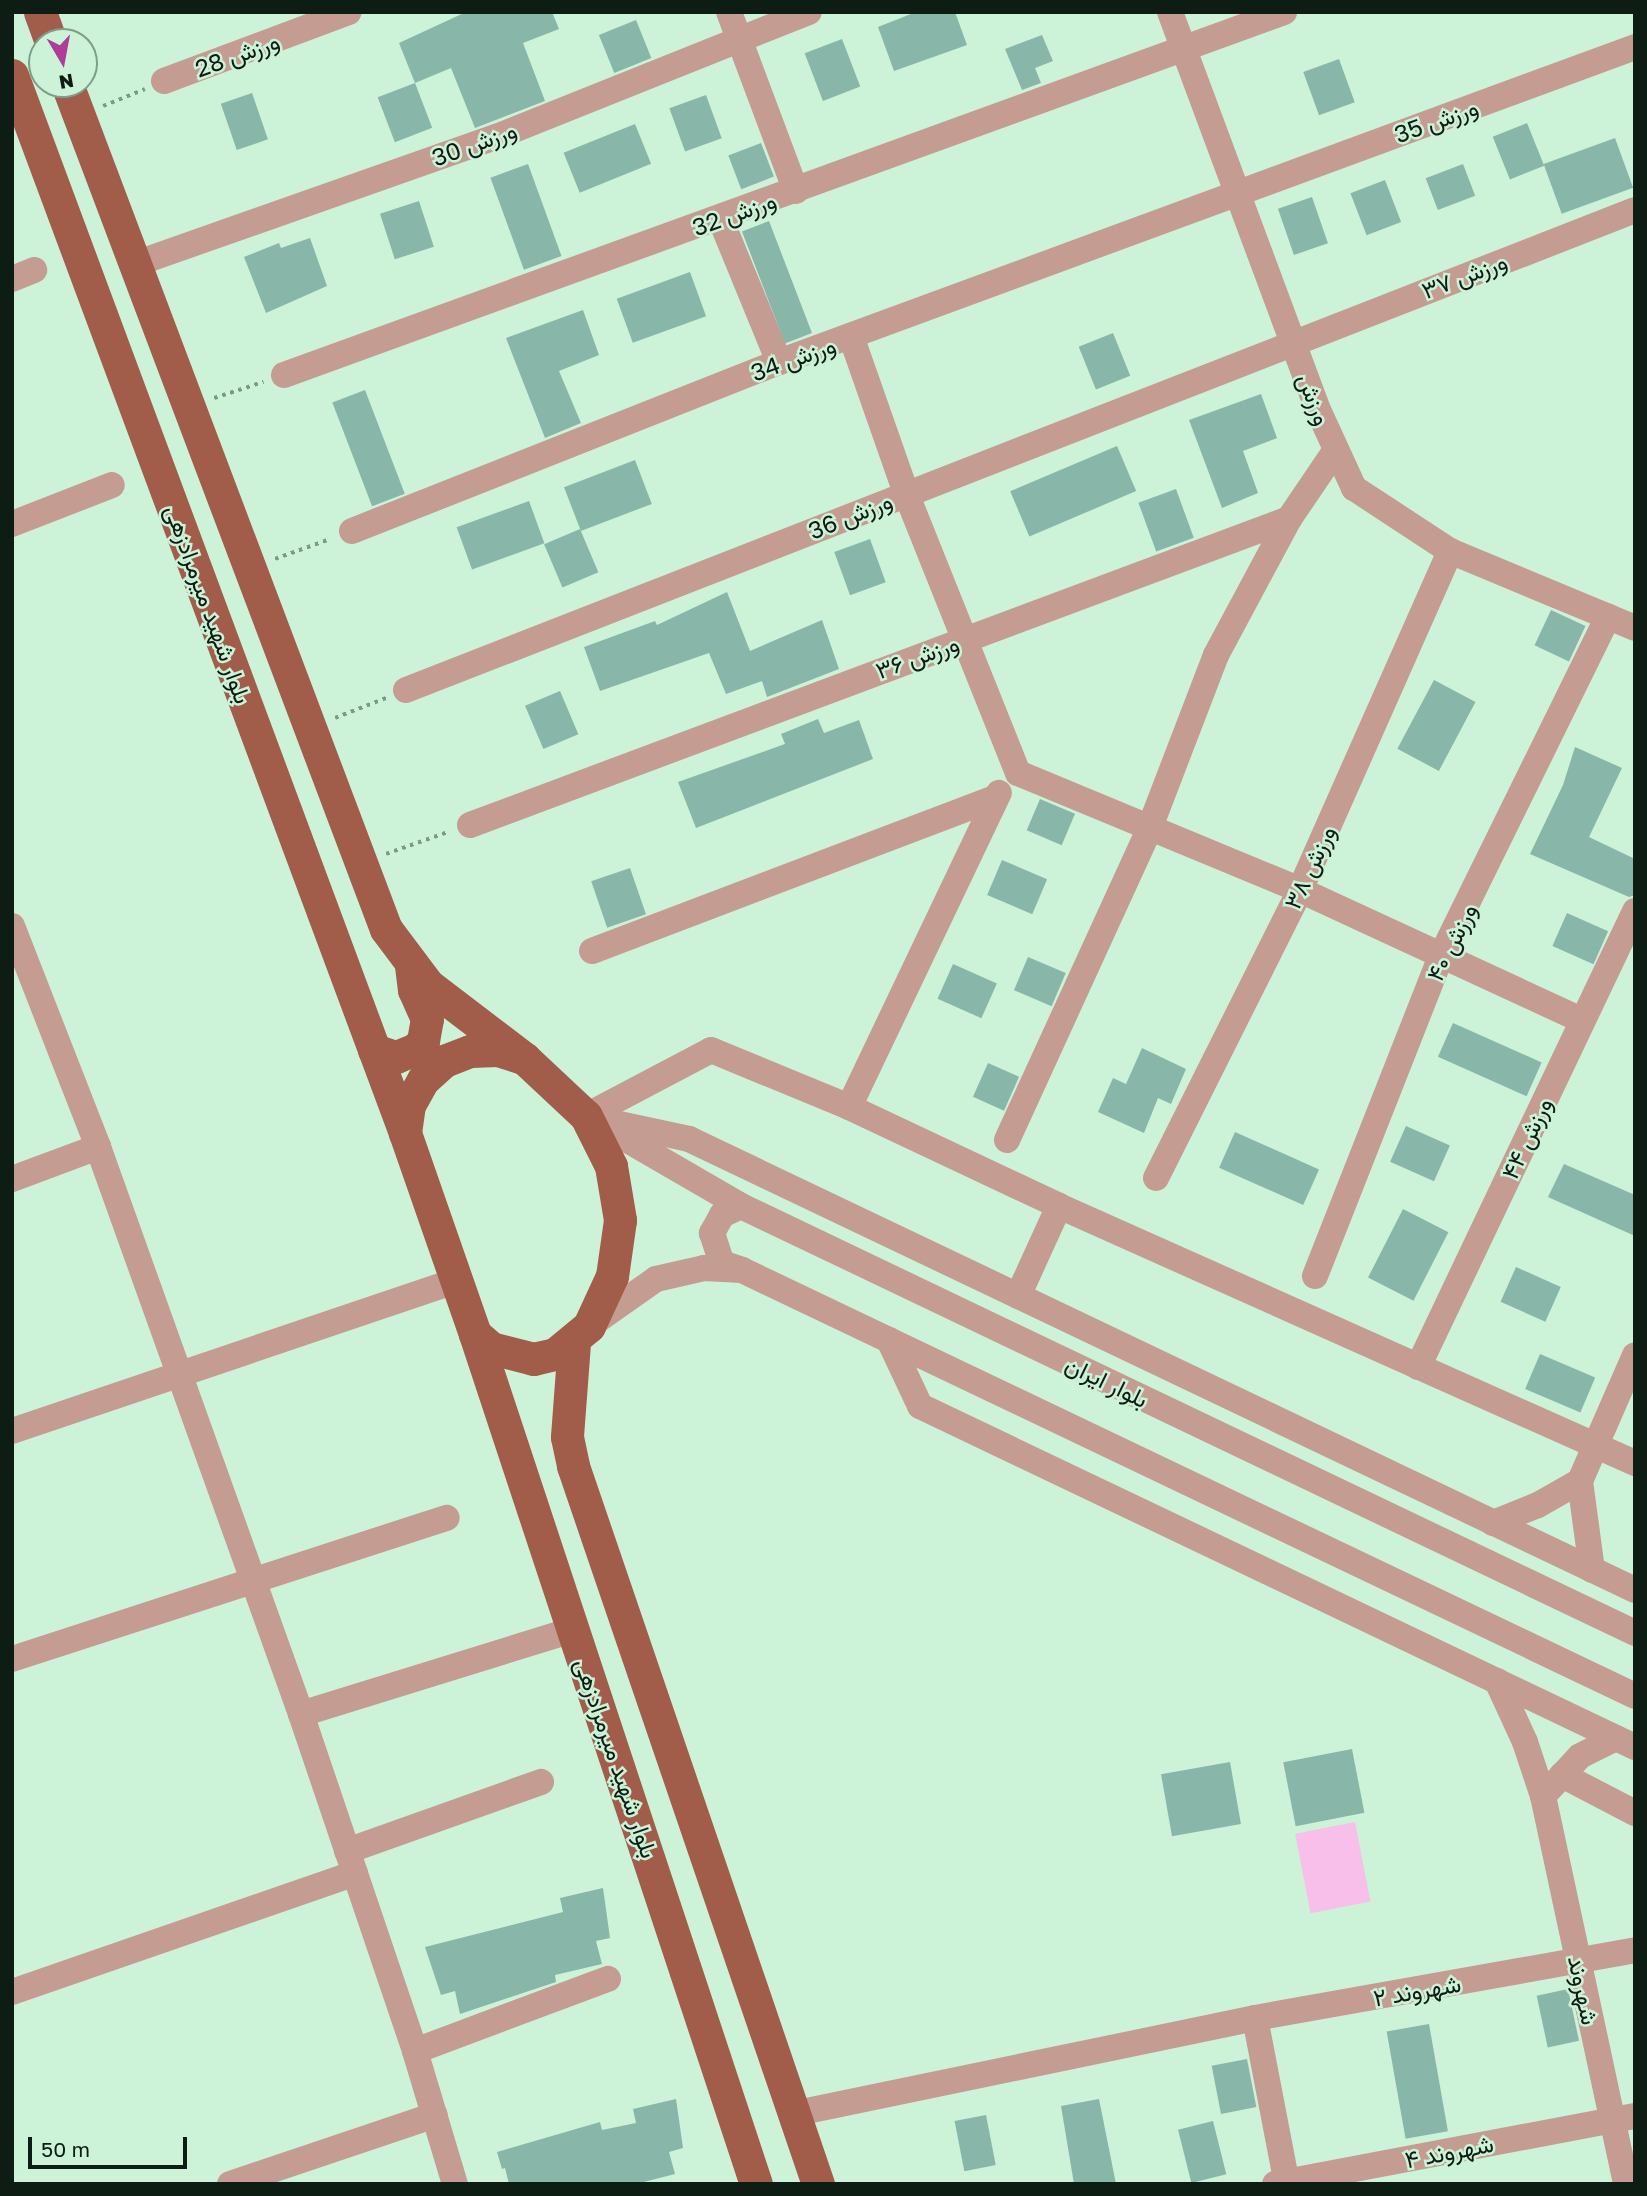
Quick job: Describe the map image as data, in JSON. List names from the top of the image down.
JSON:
{
  "streets": {
    "main road": ["بلوار شهید میرمرادزهی"],
    "street": [
      "ورزش 28",
      "ورزش 35",
      "ورزش 30",
      "ورزش 32",
      "ورزش ۳۷",
      "ورزش 34",
      "ورزش",
      "ورزش 36",
      "ورزش ۳۶",
      "ورزش ۳۸",
      "ورزش ۴۰",
      "ورزش ۴۴",
      "بلوار ایران",
      "شهروند ۲",
      "شهروند",
      "شهروند ۴"
    ]
  },
  "crossings": [
    ["ورزش 35", "ورزش 34"],
    ["ورزش 35", "ورزش"],
    ["ورزش 30", "بلوار شهید میرمرادزهی"],
    ["ورزش 32", "ورزش"],
    ["ورزش ۳۷", "ورزش"],
    ["ورزش ۳۷", "ورزش 36"],
    ["ورزش 34", "ورزش"],
    ["ورزش", "ورزش 36"],
    ["ورزش", "ورزش ۳۸"],
    ["ورزش", "ورزش ۴۰"],
    ["بلوار شهید میرمرادزهی", "بلوار ایران"],
    ["شهروند ۲", "شهروند"],
    ["شهروند", "شهروند ۴"]
  ],
  "scale_bar": "50 m",
  "north": "bottom"
}
